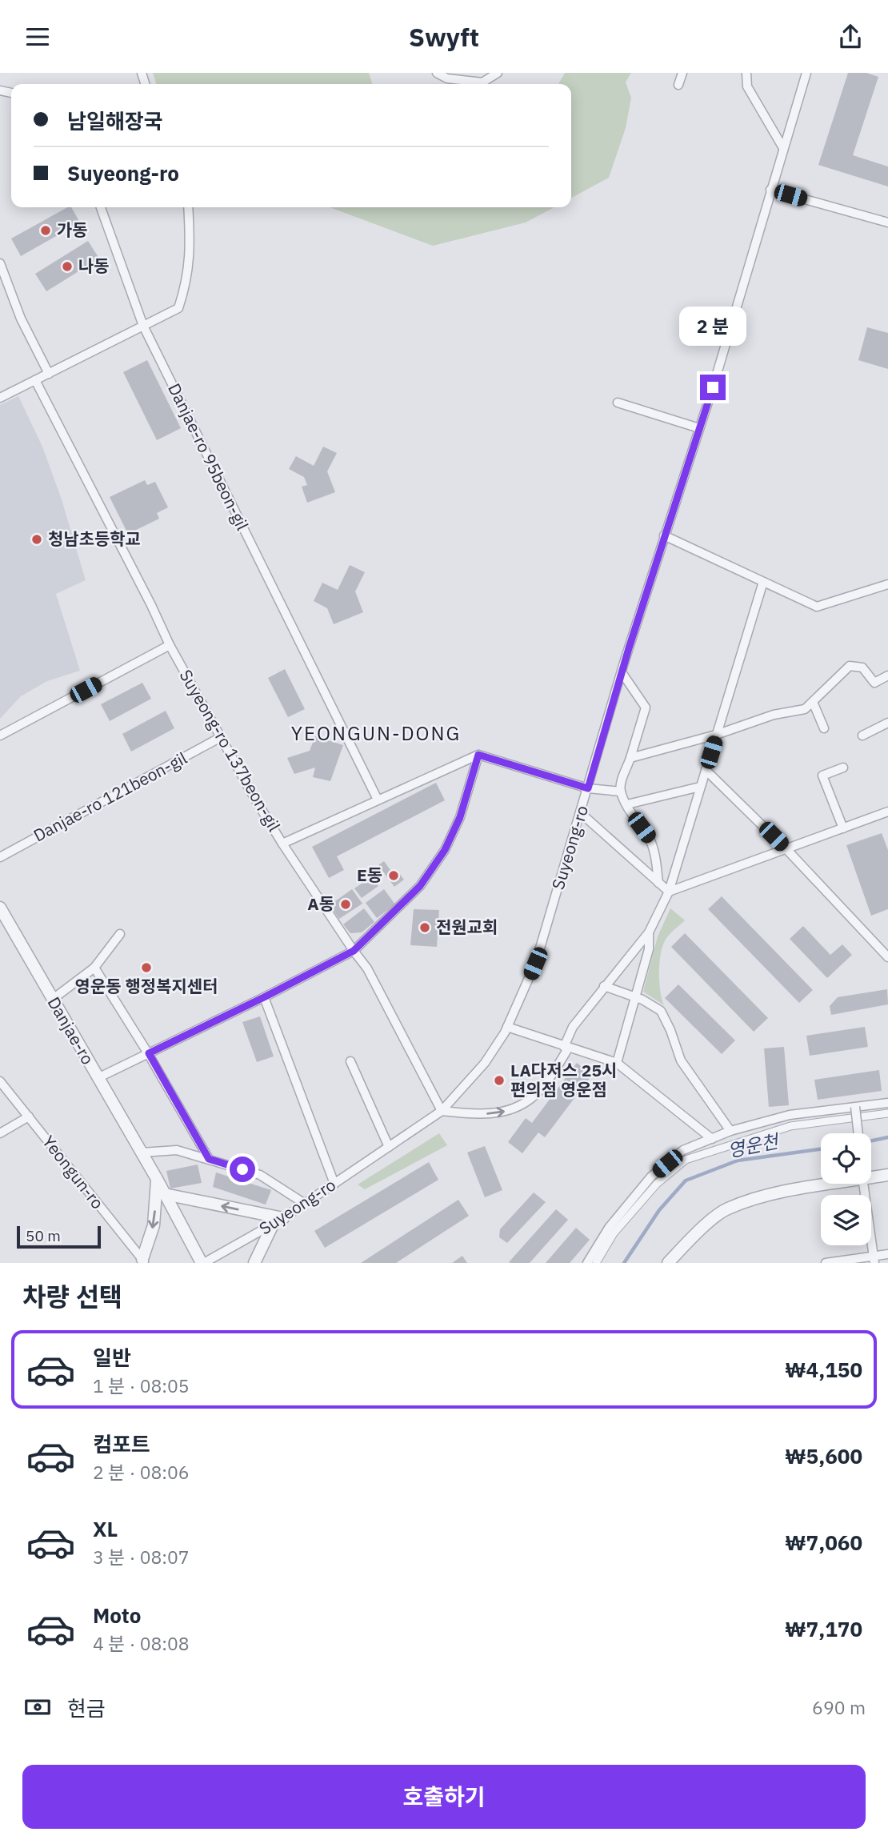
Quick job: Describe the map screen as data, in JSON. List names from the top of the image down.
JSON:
{
  "streets": {
    "street": [
      "Danjae-ro 95beon-gil",
      "Suyeong-ro 137beon-gil",
      "Danjae-ro 121beon-gil",
      "Suyeong-ro",
      "Danjae-ro",
      "Yeongun-ro"
    ]
  },
  "crossings": [
    ["Suyeong-ro 137beon-gil", "Danjae-ro 121beon-gil"],
    ["Suyeong-ro 137beon-gil", "Suyeong-ro"],
    ["Suyeong-ro", "Danjae-ro"]
  ],
  "districts": ["YEONGUN-DONG"],
  "water": ["영운천"],
  "places": [
    "가동",
    "나동",
    "청남초등학교",
    "E동",
    "A동",
    "전원교회",
    "영운동 행정복지센터",
    "LA다저스 25시 편의점 영운점"
  ],
  "scale_bar": "50 m",
  "page": {
    "header": "Swyft",
    "banner": ["남일해장국", "Suyeong-ro"],
    "bubble": "2 분",
    "scale": "50 m",
    "heading": "차량 선택",
    "list": [
      {
        "name": "일반",
        "note": "1 분 · 08:05",
        "value": "₩4,150"
      },
      {
        "name": "컴포트",
        "note": "2 분 · 08:06",
        "value": "₩5,600"
      },
      {
        "name": "XL",
        "note": "3 분 · 08:07",
        "value": "₩7,060"
      },
      {
        "name": "Moto",
        "note": "4 분 · 08:08",
        "value": "₩7,170"
      }
    ],
    "pay": ["현금", "690 m"],
    "buttons": "호출하기"
  }
}
